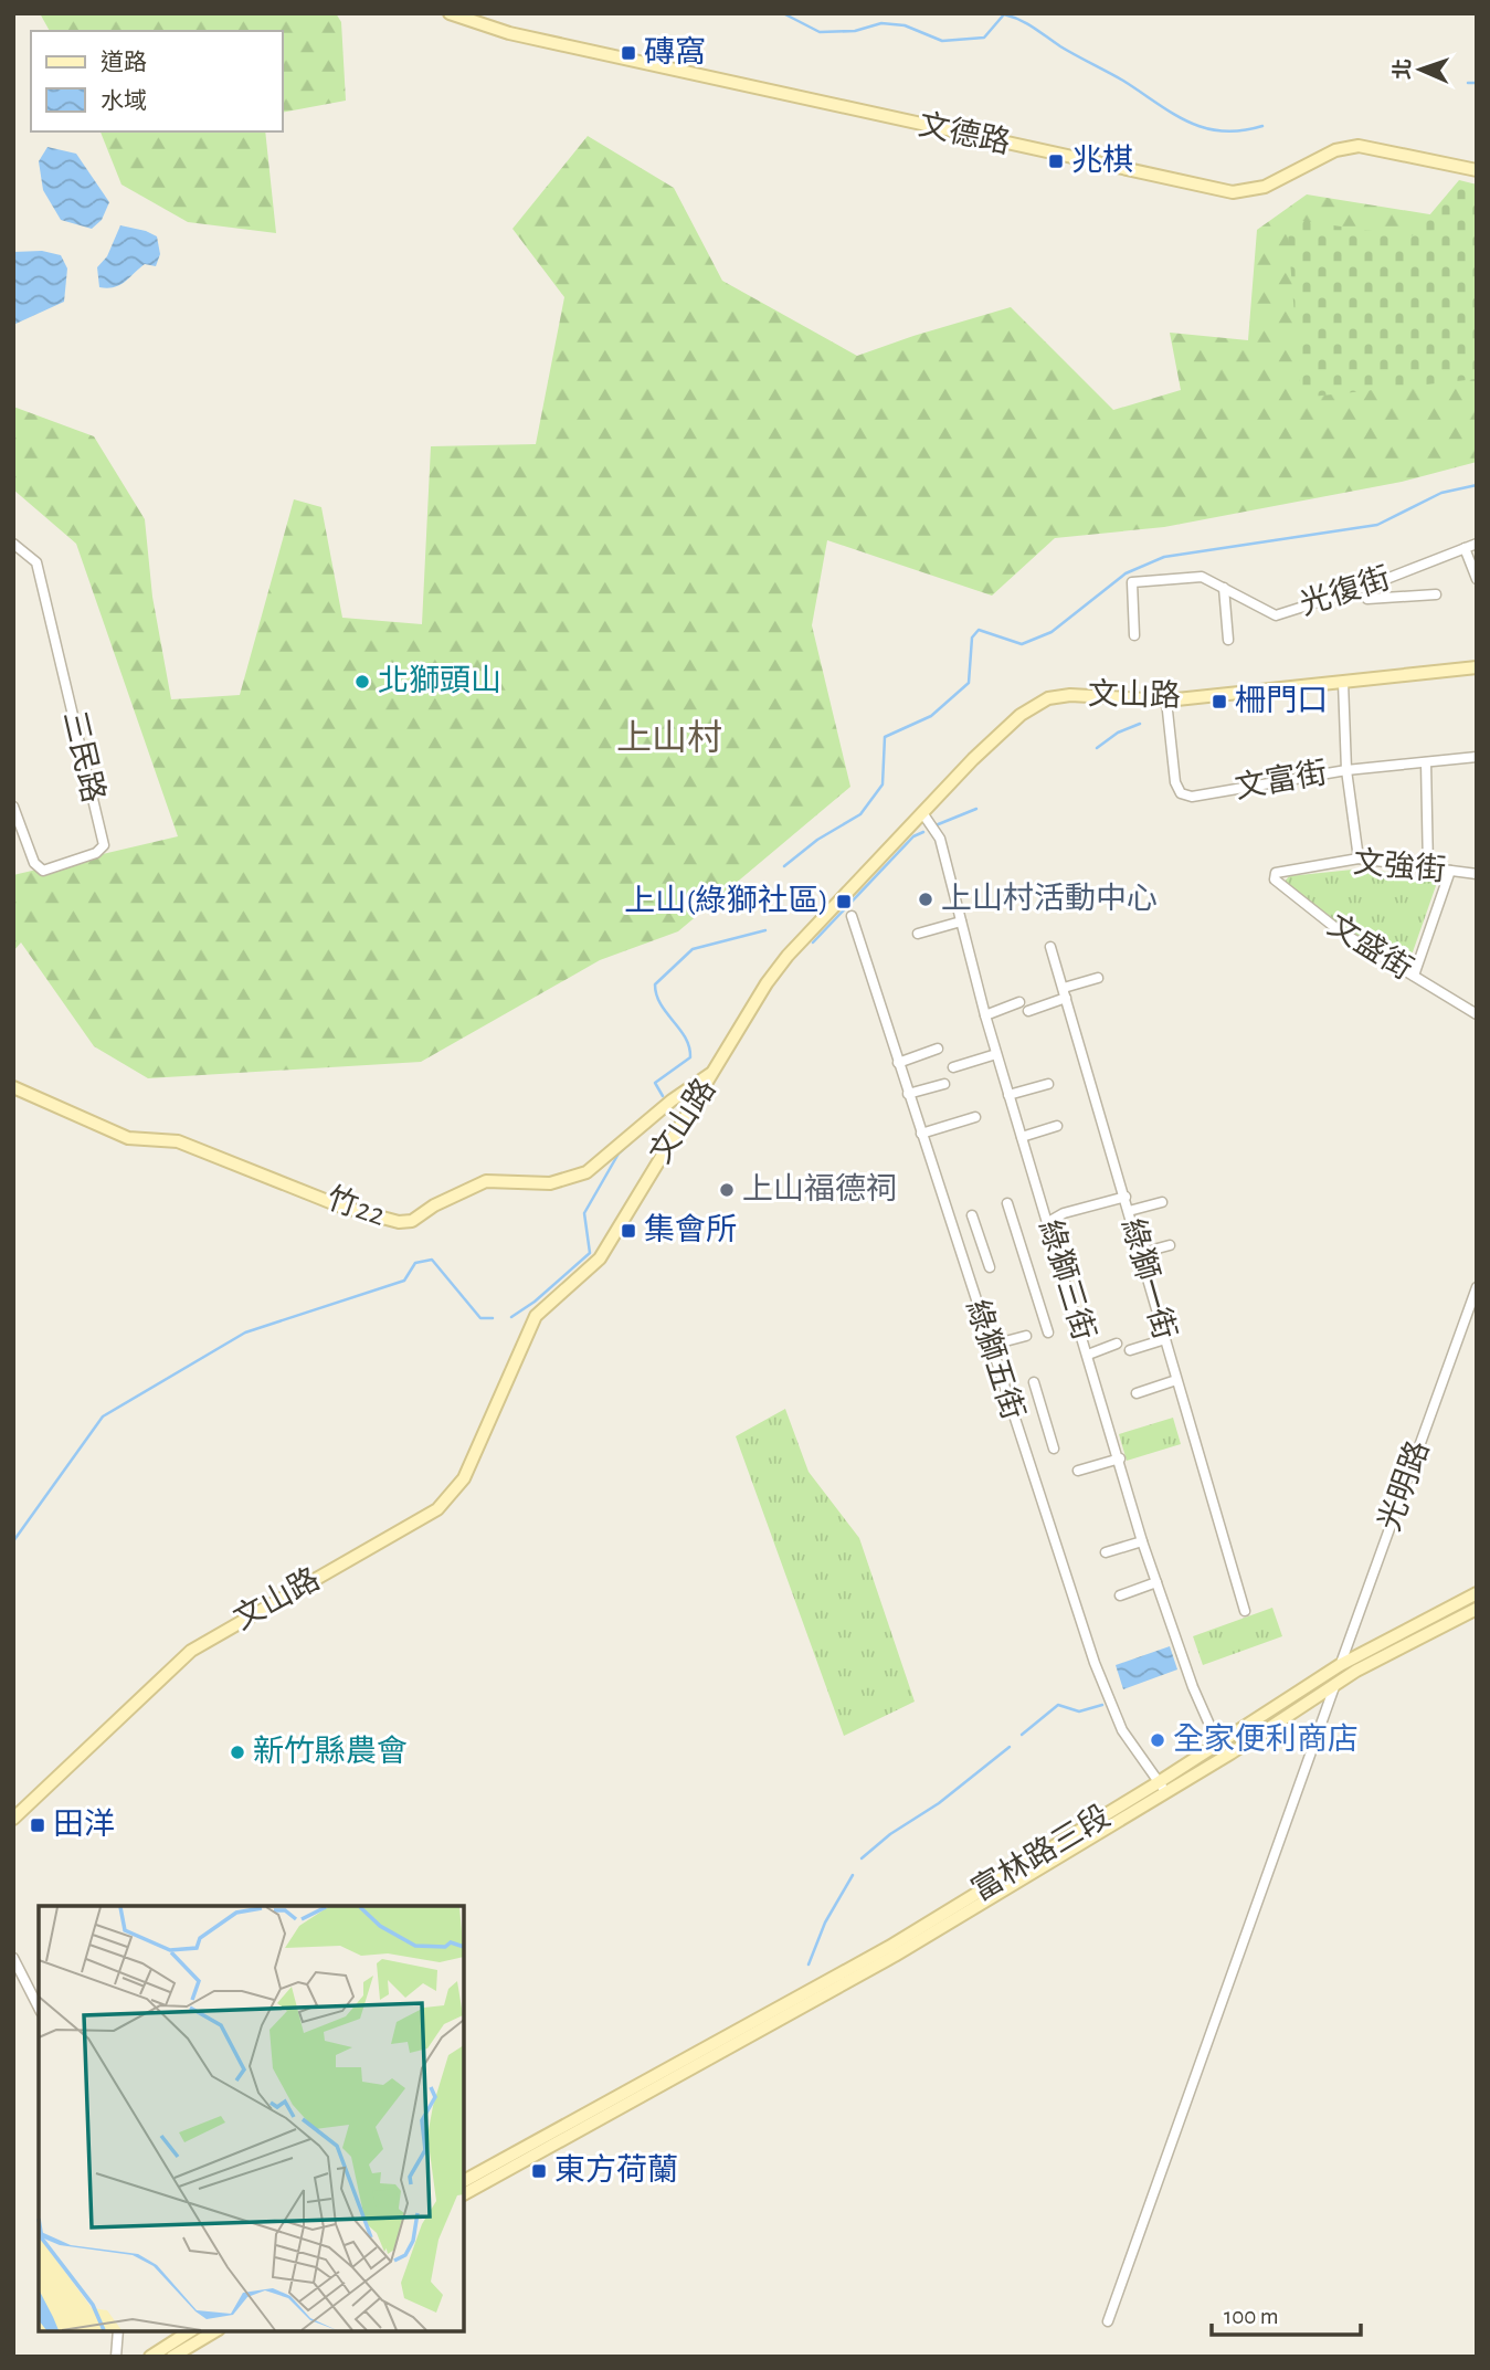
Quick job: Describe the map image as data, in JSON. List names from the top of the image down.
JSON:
{
  "streets": {
    "main road": [
      "文德路",
      "文山路",
      "竹22",
      "富林路三段"
    ],
    "street": [
      "光復街",
      "三民路",
      "文富街",
      "文強街",
      "文盛街",
      "綠獅一街",
      "綠獅三街",
      "綠獅五街",
      "光明路"
    ]
  },
  "crossings": [
    ["文山路", "文富街"],
    ["文山路", "竹22"],
    ["文山路", "綠獅三街"],
    ["文強街", "文盛街"],
    ["綠獅三街", "富林路三段"],
    ["綠獅五街", "富林路三段"],
    ["光明路", "富林路三段"]
  ],
  "districts": ["上山村"],
  "places": {
    "transit": [
      "磚窩",
      "兆棋",
      "柵門口",
      "上山(綠獅社區)",
      "集會所",
      "田洋",
      "東方荷蘭"
    ],
    "other": [
      "北獅頭山",
      "上山村活動中心",
      "上山福德祠",
      "全家便利商店",
      "新竹縣農會"
    ]
  },
  "legend": ["道路", "水域"],
  "scale_bar": "100 m",
  "north": "left"
}
